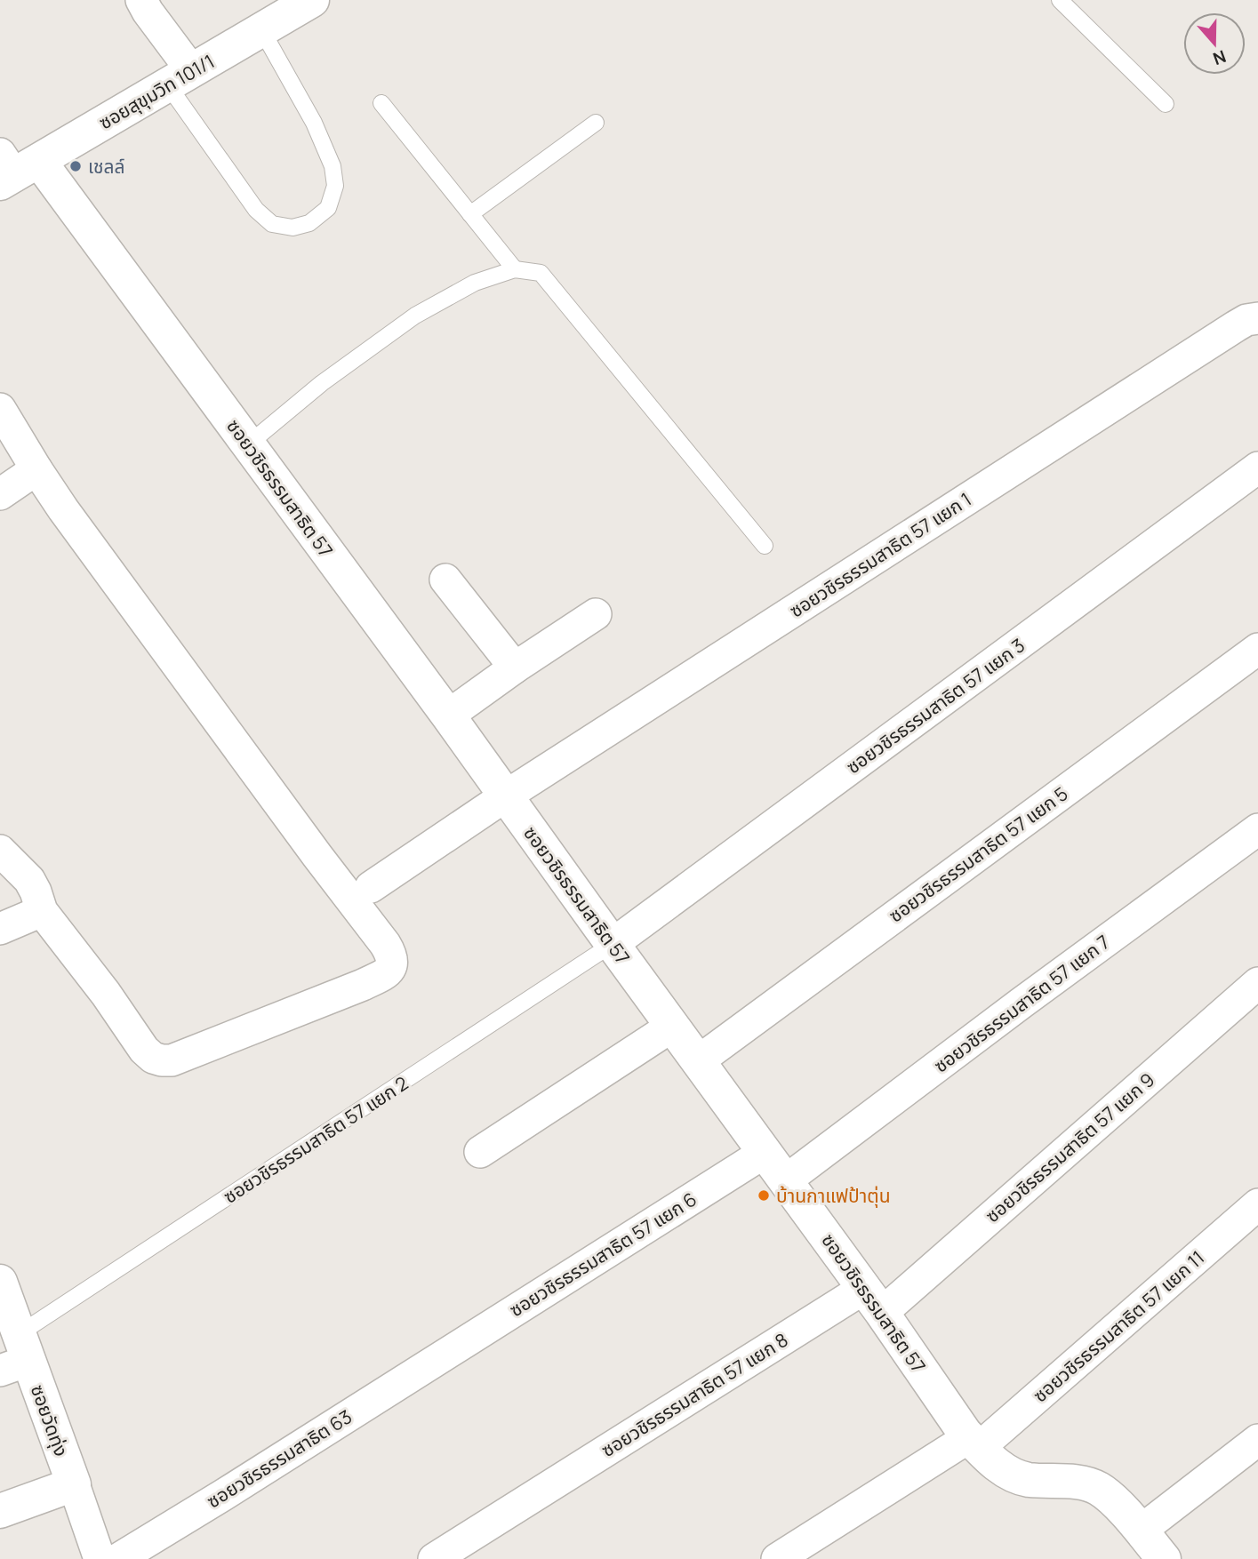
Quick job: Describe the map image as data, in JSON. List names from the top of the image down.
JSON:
{
  "streets": {
    "street": [
      "ซอยสุขุมวิท 101/1",
      "ซอยวชิรธรรมสาธิต 57",
      "ซอยวชิรธรรมสาธิต 57 แยก 1",
      "ซอยวชิรธรรมสาธิต 57 แยก 3",
      "ซอยวชิรธรรมสาธิต 57 แยก 5",
      "ซอยวชิรธรรมสาธิต 57 แยก 7",
      "ซอยวชิรธรรมสาธิต 57 แยก 9",
      "ซอยวชิรธรรมสาธิต 57 แยก 6",
      "ซอยวชิรธรรมสาธิต 57 แยก 11",
      "ซอยวชิรธรรมสาธิต 57 แยก 8",
      "ซอยวัดทุ่ง",
      "ซอยวชิรธรรมสาธิต 63"
    ],
    "lane": ["ซอยวชิรธรรมสาธิต 57 แยก 2"]
  },
  "crossings": [
    ["ซอยสุขุมวิท 101/1", "ซอยวชิรธรรมสาธิต 57"],
    ["ซอยวชิรธรรมสาธิต 57", "ซอยวชิรธรรมสาธิต 57 แยก 1"],
    ["ซอยวชิรธรรมสาธิต 57", "ซอยวชิรธรรมสาธิต 57 แยก 3"],
    ["ซอยวชิรธรรมสาธิต 57", "ซอยวชิรธรรมสาธิต 57 แยก 5"],
    ["ซอยวชิรธรรมสาธิต 57", "ซอยวชิรธรรมสาธิต 57 แยก 7"],
    ["ซอยวชิรธรรมสาธิต 57", "ซอยวชิรธรรมสาธิต 57 แยก 2"],
    ["ซอยวชิรธรรมสาธิต 57", "ซอยวชิรธรรมสาธิต 57 แยก 9"],
    ["ซอยวชิรธรรมสาธิต 57", "ซอยวชิรธรรมสาธิต 57 แยก 6"],
    ["ซอยวชิรธรรมสาธิต 57", "ซอยวชิรธรรมสาธิต 57 แยก 11"],
    ["ซอยวชิรธรรมสาธิต 57", "ซอยวชิรธรรมสาธิต 57 แยก 8"],
    ["ซอยวชิรธรรมสาธิต 57 แยก 3", "ซอยวชิรธรรมสาธิต 57 แยก 2"],
    ["ซอยวชิรธรรมสาธิต 57 แยก 2", "ซอยวัดทุ่ง"],
    ["ซอยวชิรธรรมสาธิต 57 แยก 9", "ซอยวชิรธรรมสาธิต 57 แยก 8"],
    ["ซอยวชิรธรรมสาธิต 57 แยก 6", "ซอยวชิรธรรมสาธิต 63"]
  ],
  "places": ["เชลล์", "บ้านกาแฟป้าตุ่น"],
  "north": "bottom"
}
